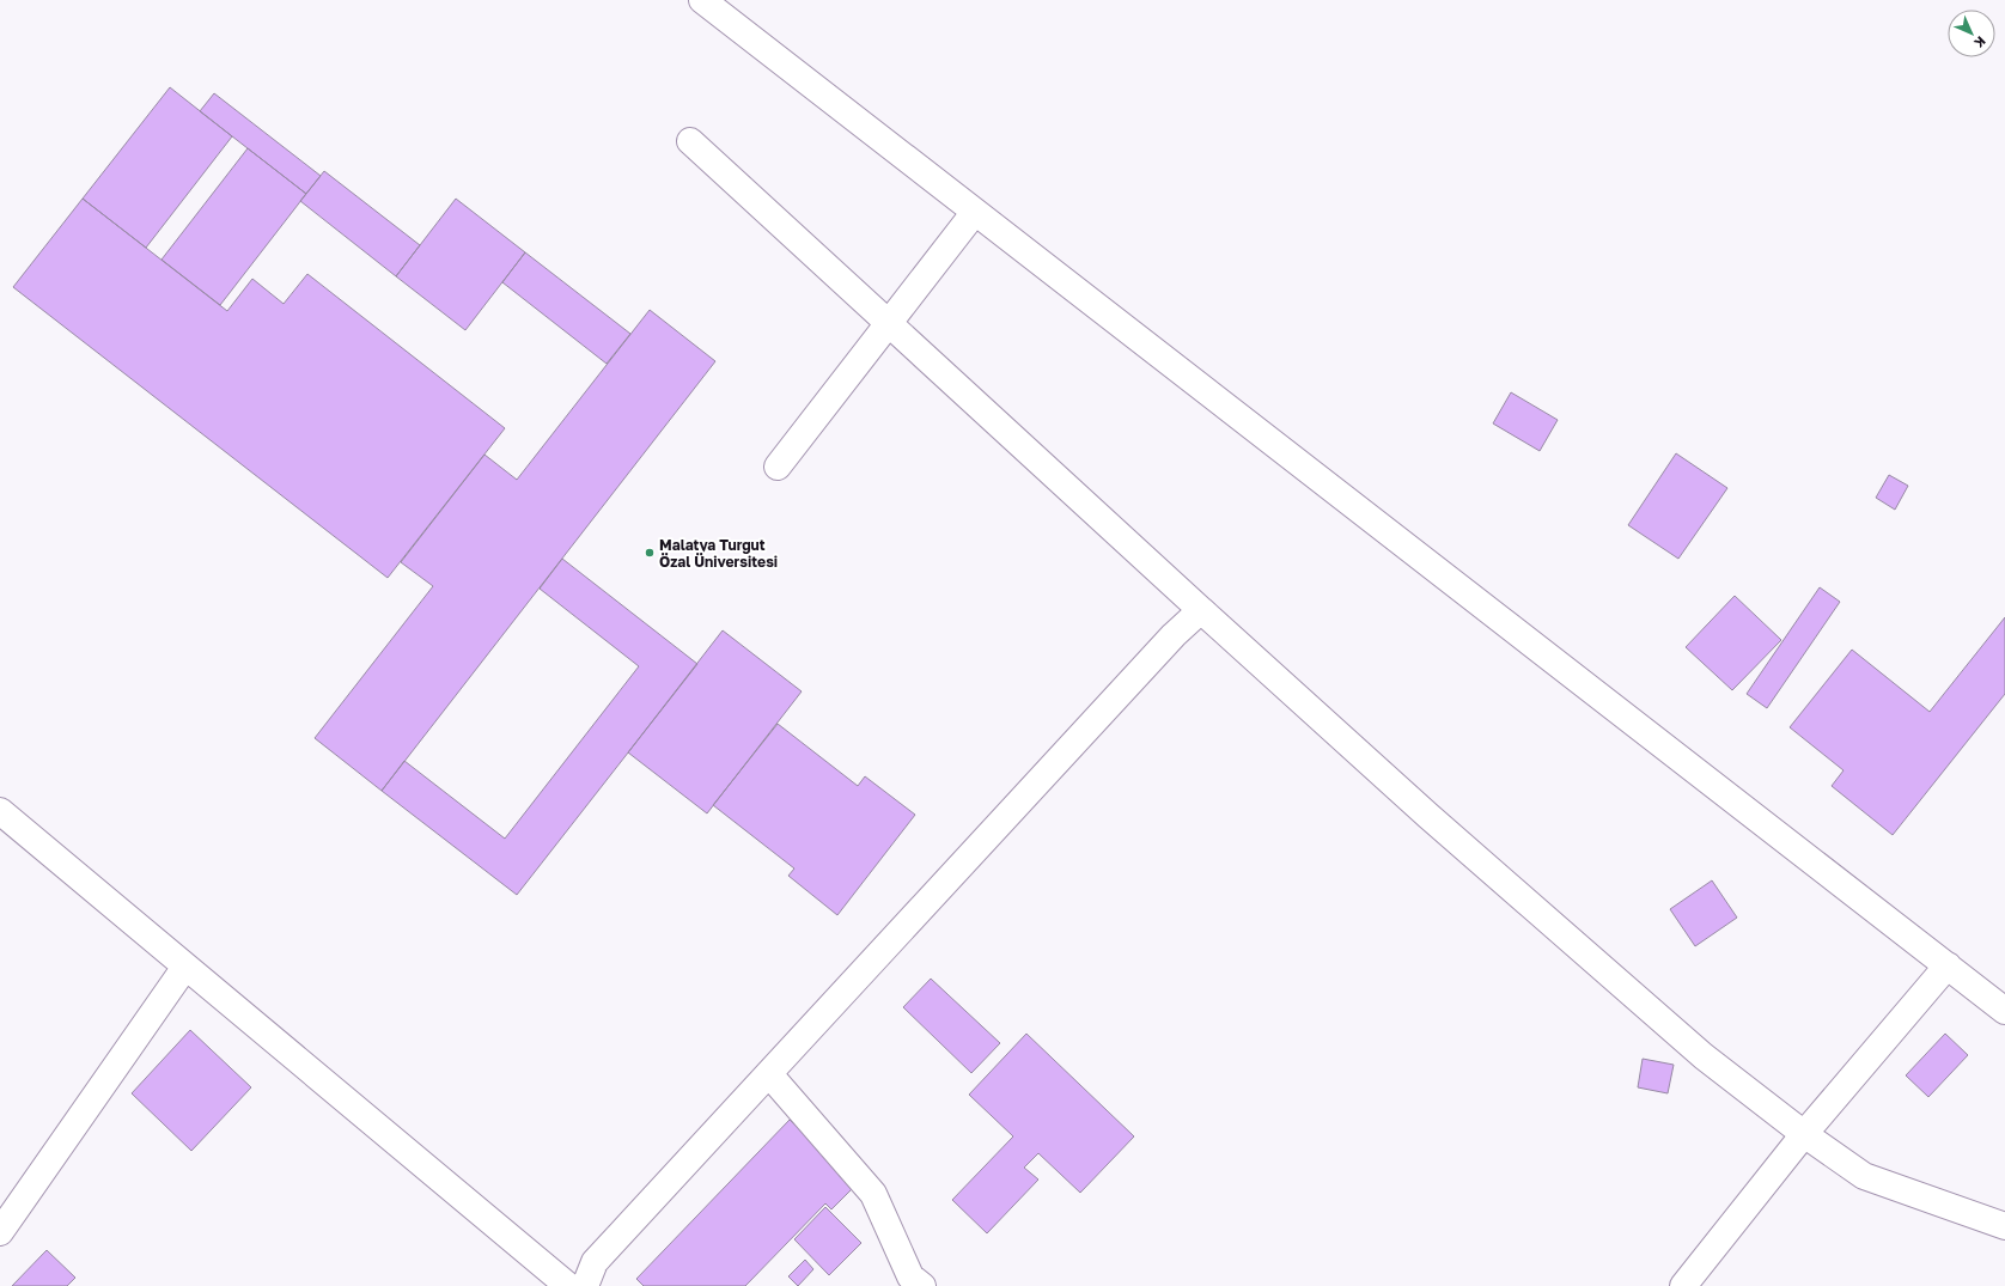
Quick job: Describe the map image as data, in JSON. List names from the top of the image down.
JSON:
{
  "places": ["Malatya Turgut Özal Üniversitesi"],
  "north": "bottom right"
}
